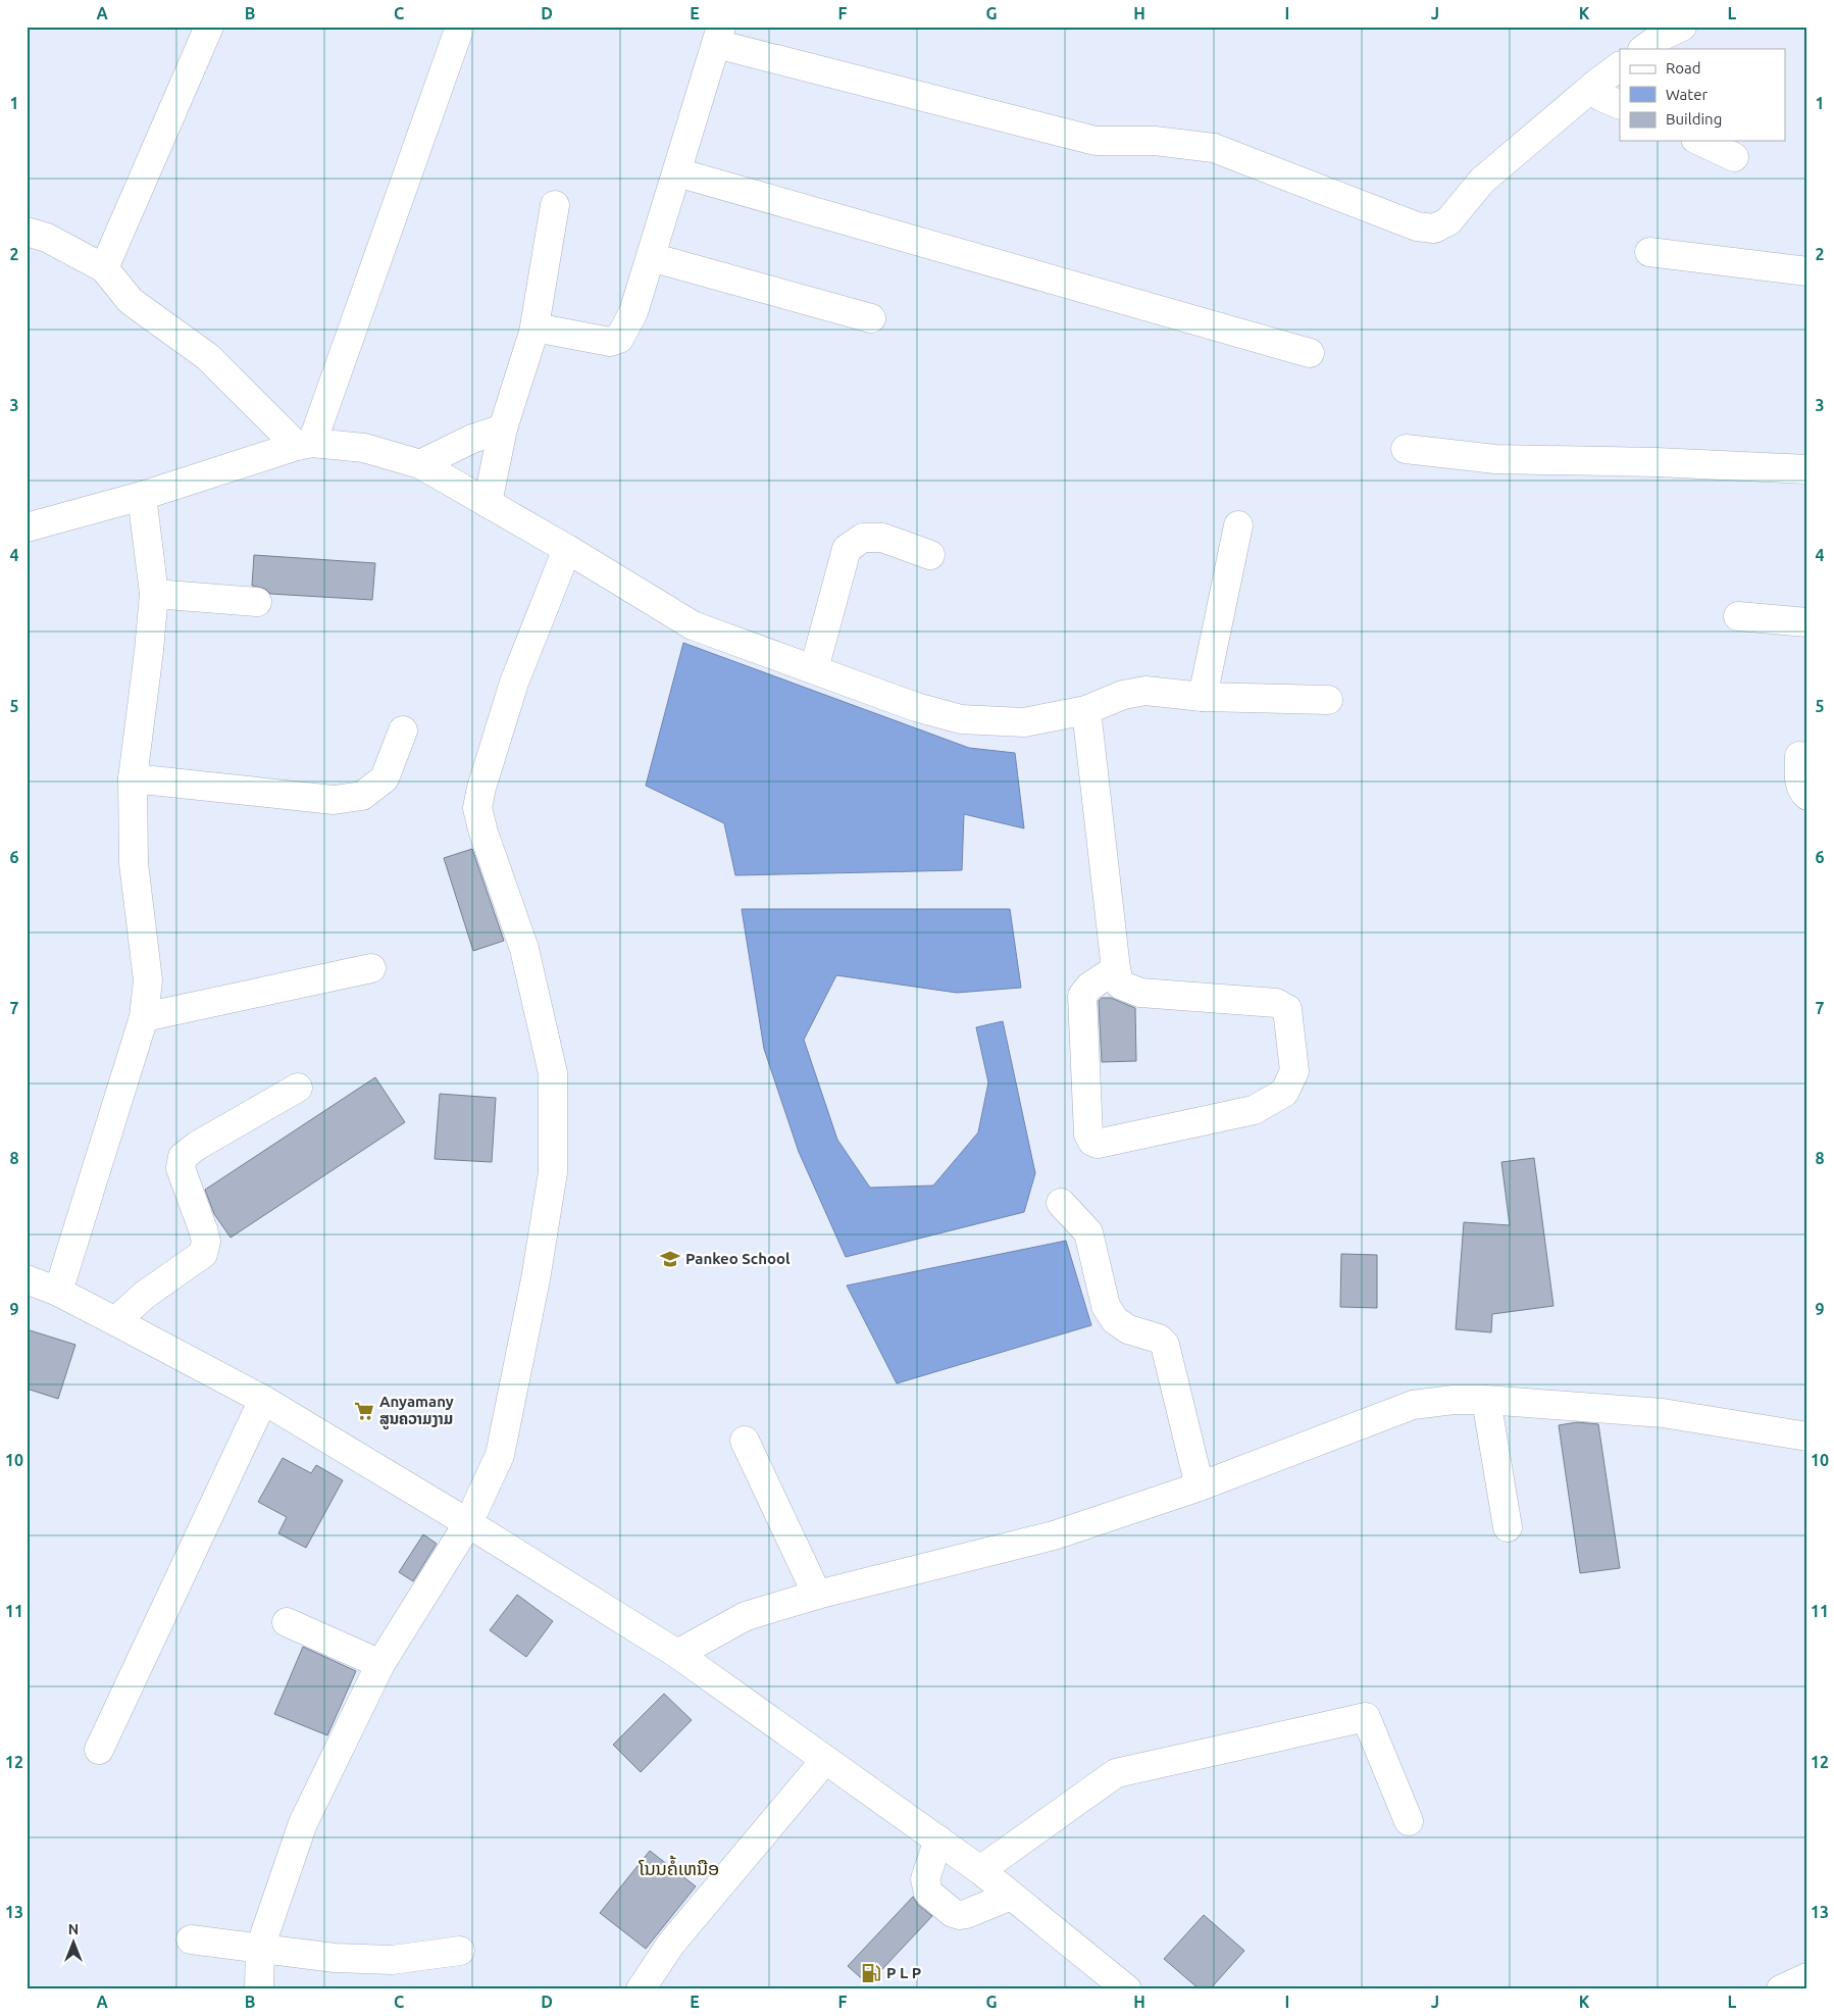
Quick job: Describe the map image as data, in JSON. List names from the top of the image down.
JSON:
{
  "districts": ["ໂນນຄໍ້ເຫນືອ"],
  "places": {
    "school or university": ["Pankeo School"],
    "supermarket": ["Anyamany ສູນຄວາມງາມ"],
    "fuel station": ["P L P"]
  },
  "legend": ["Road", "Water", "Building"],
  "north": "top",
  "grid": {
    "columns": [
      "A",
      "B",
      "C",
      "D",
      "E",
      "F",
      "G",
      "H",
      "I",
      "J",
      "K",
      "L"
    ],
    "rows": [
      "1",
      "2",
      "3",
      "4",
      "5",
      "6",
      "7",
      "8",
      "9",
      "10",
      "11",
      "12",
      "13"
    ]
  }
}
